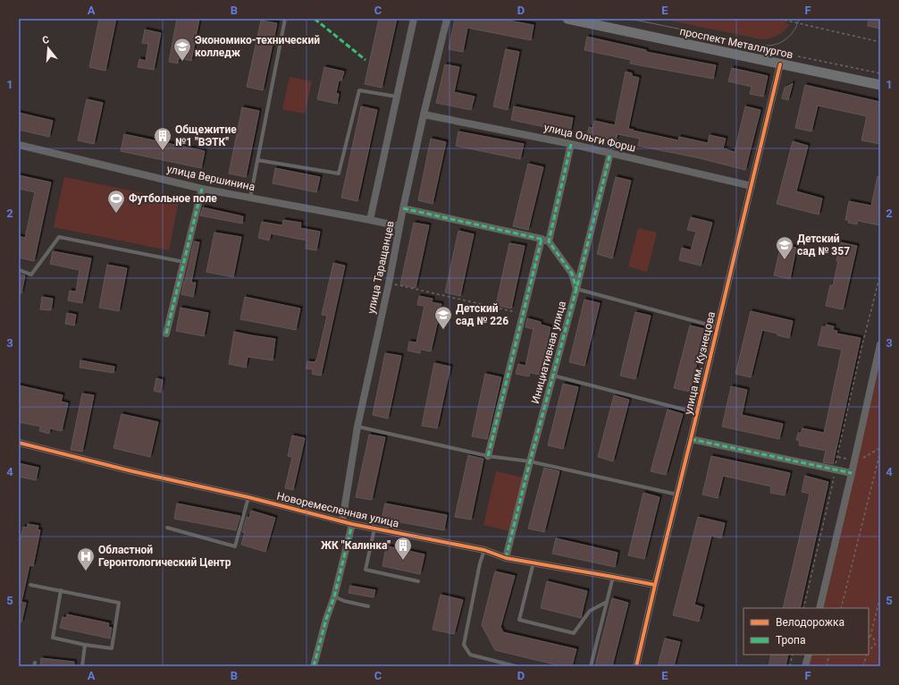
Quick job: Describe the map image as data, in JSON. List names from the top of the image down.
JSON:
{
  "streets": {
    "main road": ["проспект Металлургов"],
    "street": [
      "улица Ольги Форш",
      "улица Вершинина",
      "улица Таращанцев",
      "Инициативная улица",
      "улица им. Кузнецова",
      "Новоремесленная улица"
    ]
  },
  "crossings": [
    ["проспект Металлургов", "улица им. Кузнецова"],
    ["улица Ольги Форш", "улица Таращанцев"],
    ["улица Ольги Форш", "Инициативная улица"],
    ["улица Ольги Форш", "улица им. Кузнецова"],
    ["улица Вершинина", "улица Таращанцев"],
    ["улица Таращанцев", "Новоремесленная улица"],
    ["Инициативная улица", "Новоремесленная улица"],
    ["улица им. Кузнецова", "Новоремесленная улица"]
  ],
  "places": {
    "school or university": ["Экономико-технический колледж", "Детский сад № 357", "Детский сад № 226"],
    "building": ["Общежитие №1 \"ВЭТК\"", "ЖК \"Калинка\""],
    "sports": ["Футбольное поле"],
    "hospital": ["Областной Геронтологический Центр"]
  },
  "legend": ["Велодорожка", "Тропа"],
  "north": "top",
  "grid": {
    "columns": [
      "A",
      "B",
      "C",
      "D",
      "E",
      "F"
    ],
    "rows": [
      "1",
      "2",
      "3",
      "4",
      "5"
    ]
  }
}
